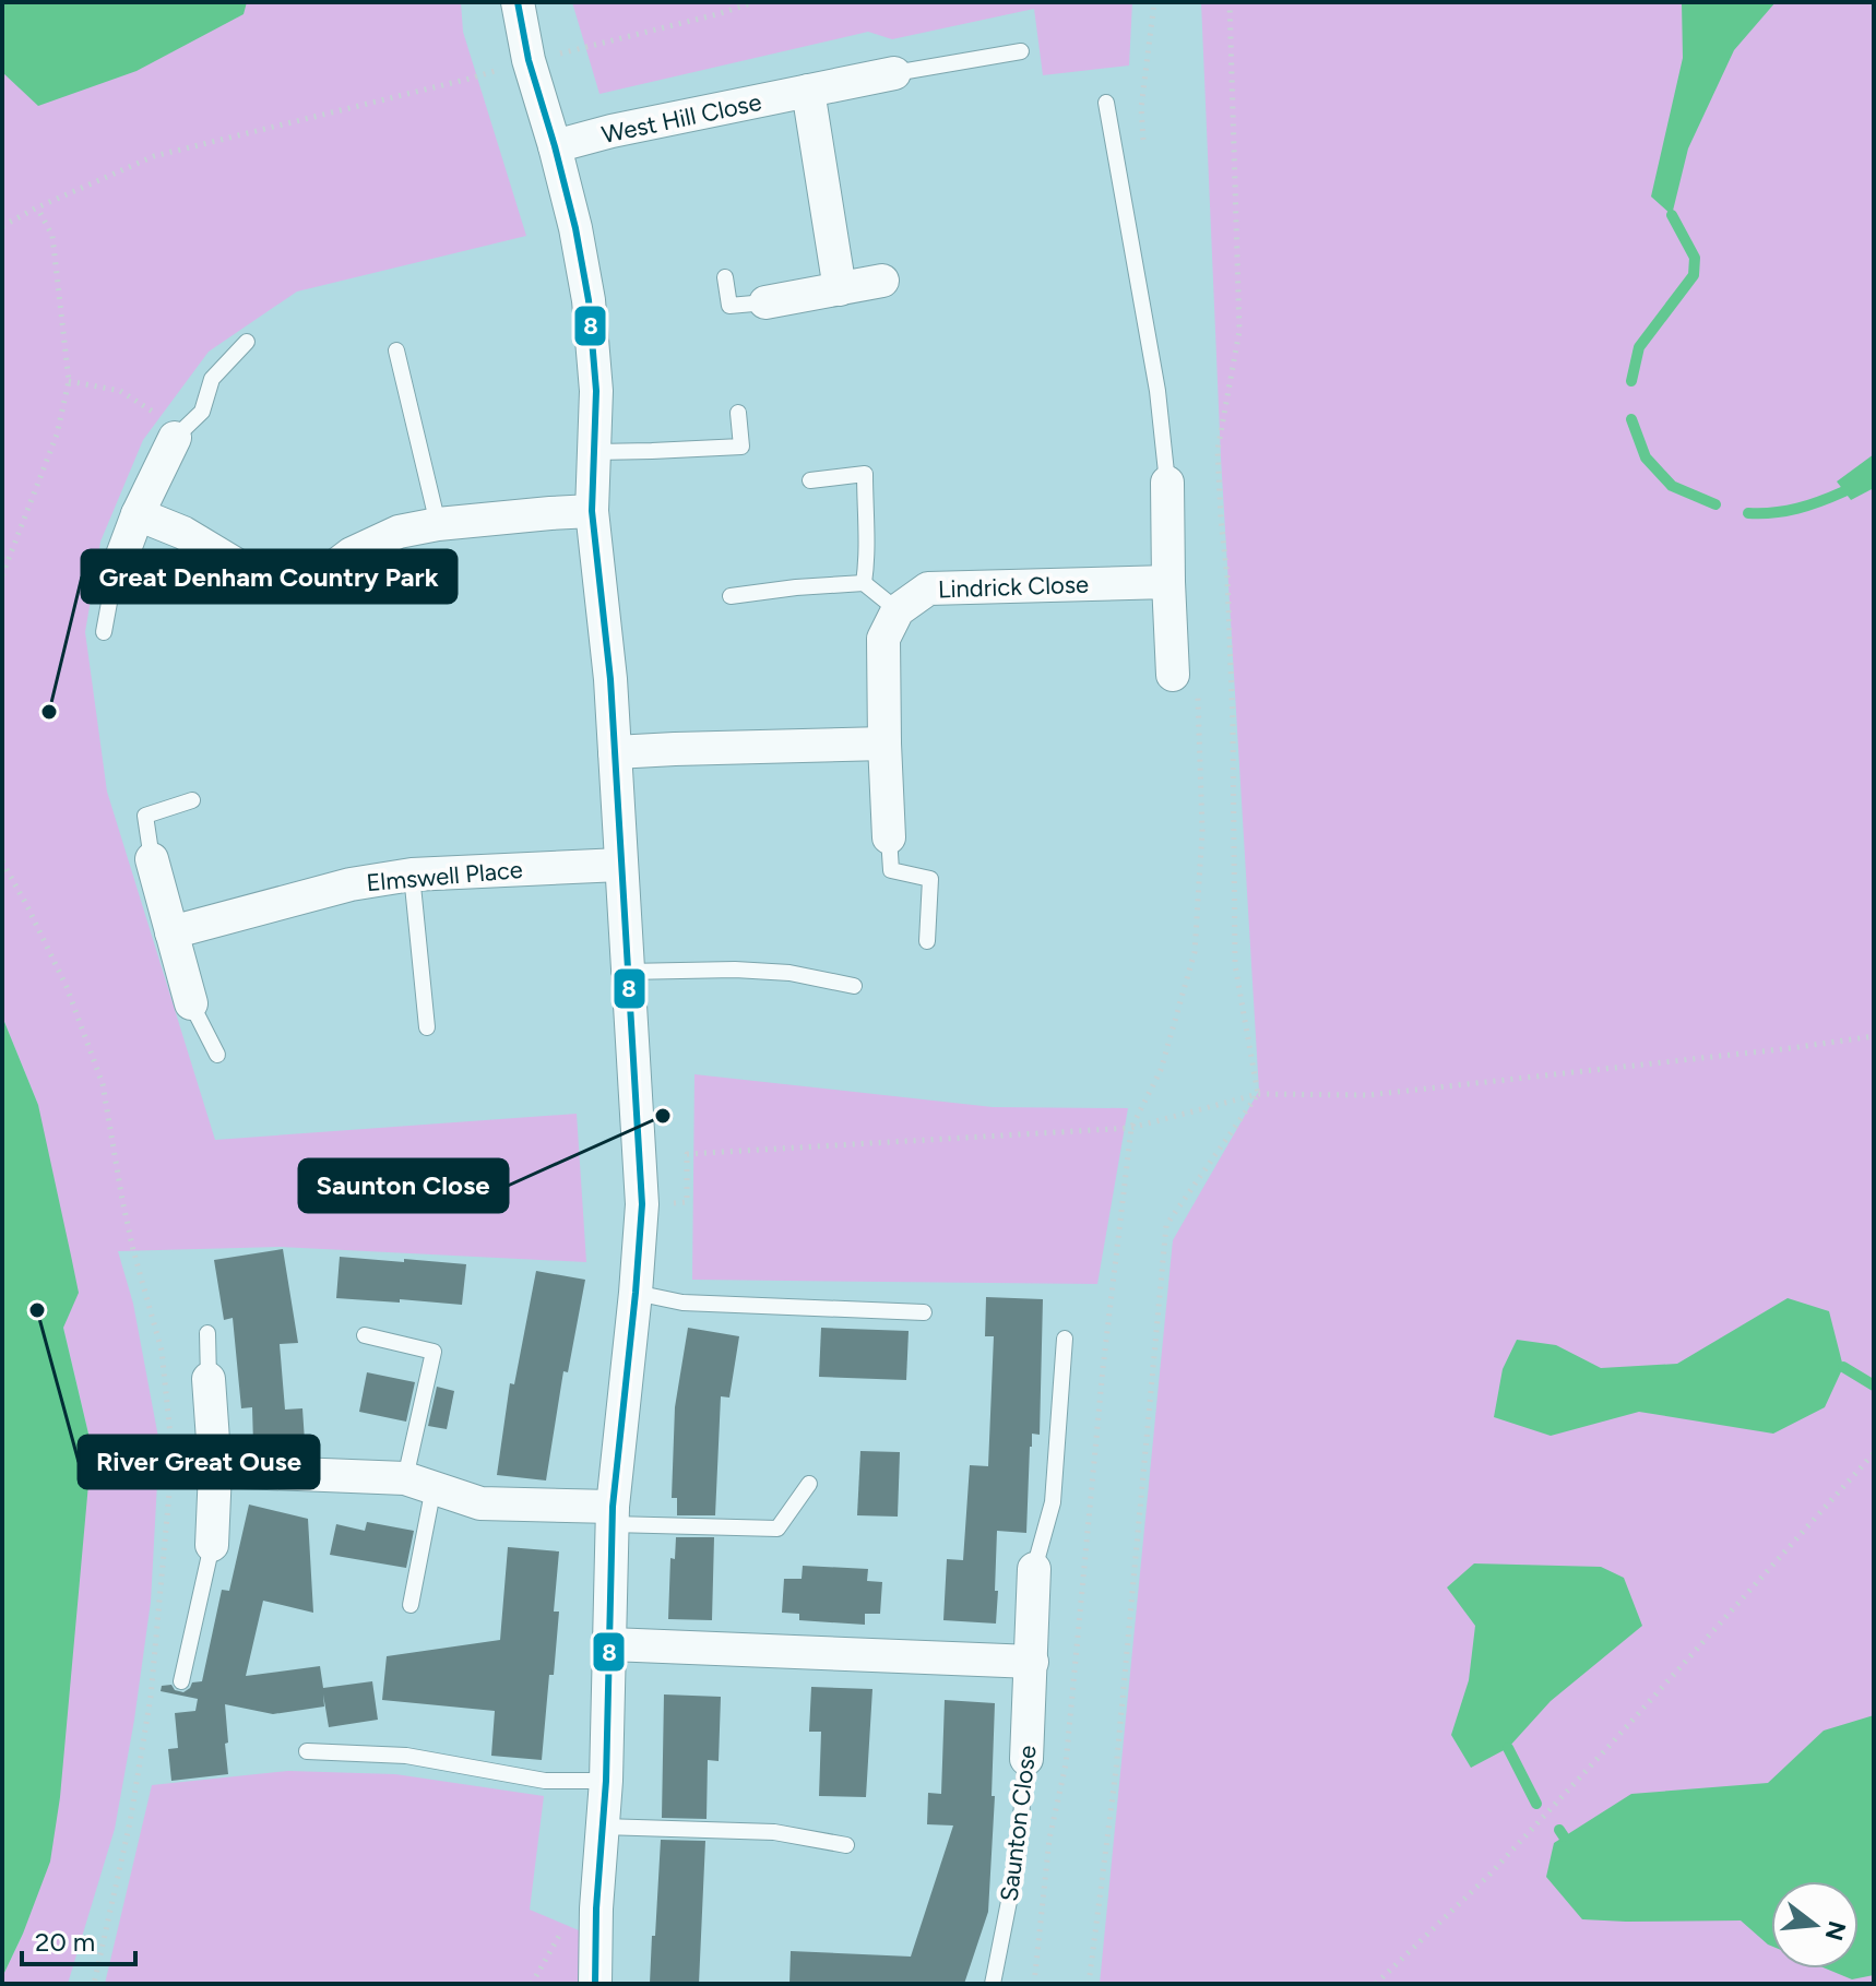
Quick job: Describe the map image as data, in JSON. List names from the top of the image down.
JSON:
{
  "streets": {
    "street": [
      "West Hill Close",
      "Lindrick Close",
      "Elmswell Place",
      "Saunton Close"
    ]
  },
  "places": ["Great Denham Country Park", "Saunton Close", "River Great Ouse"],
  "lines": ["transit line 8"],
  "scale_bar": "20 m",
  "north": "right"
}
